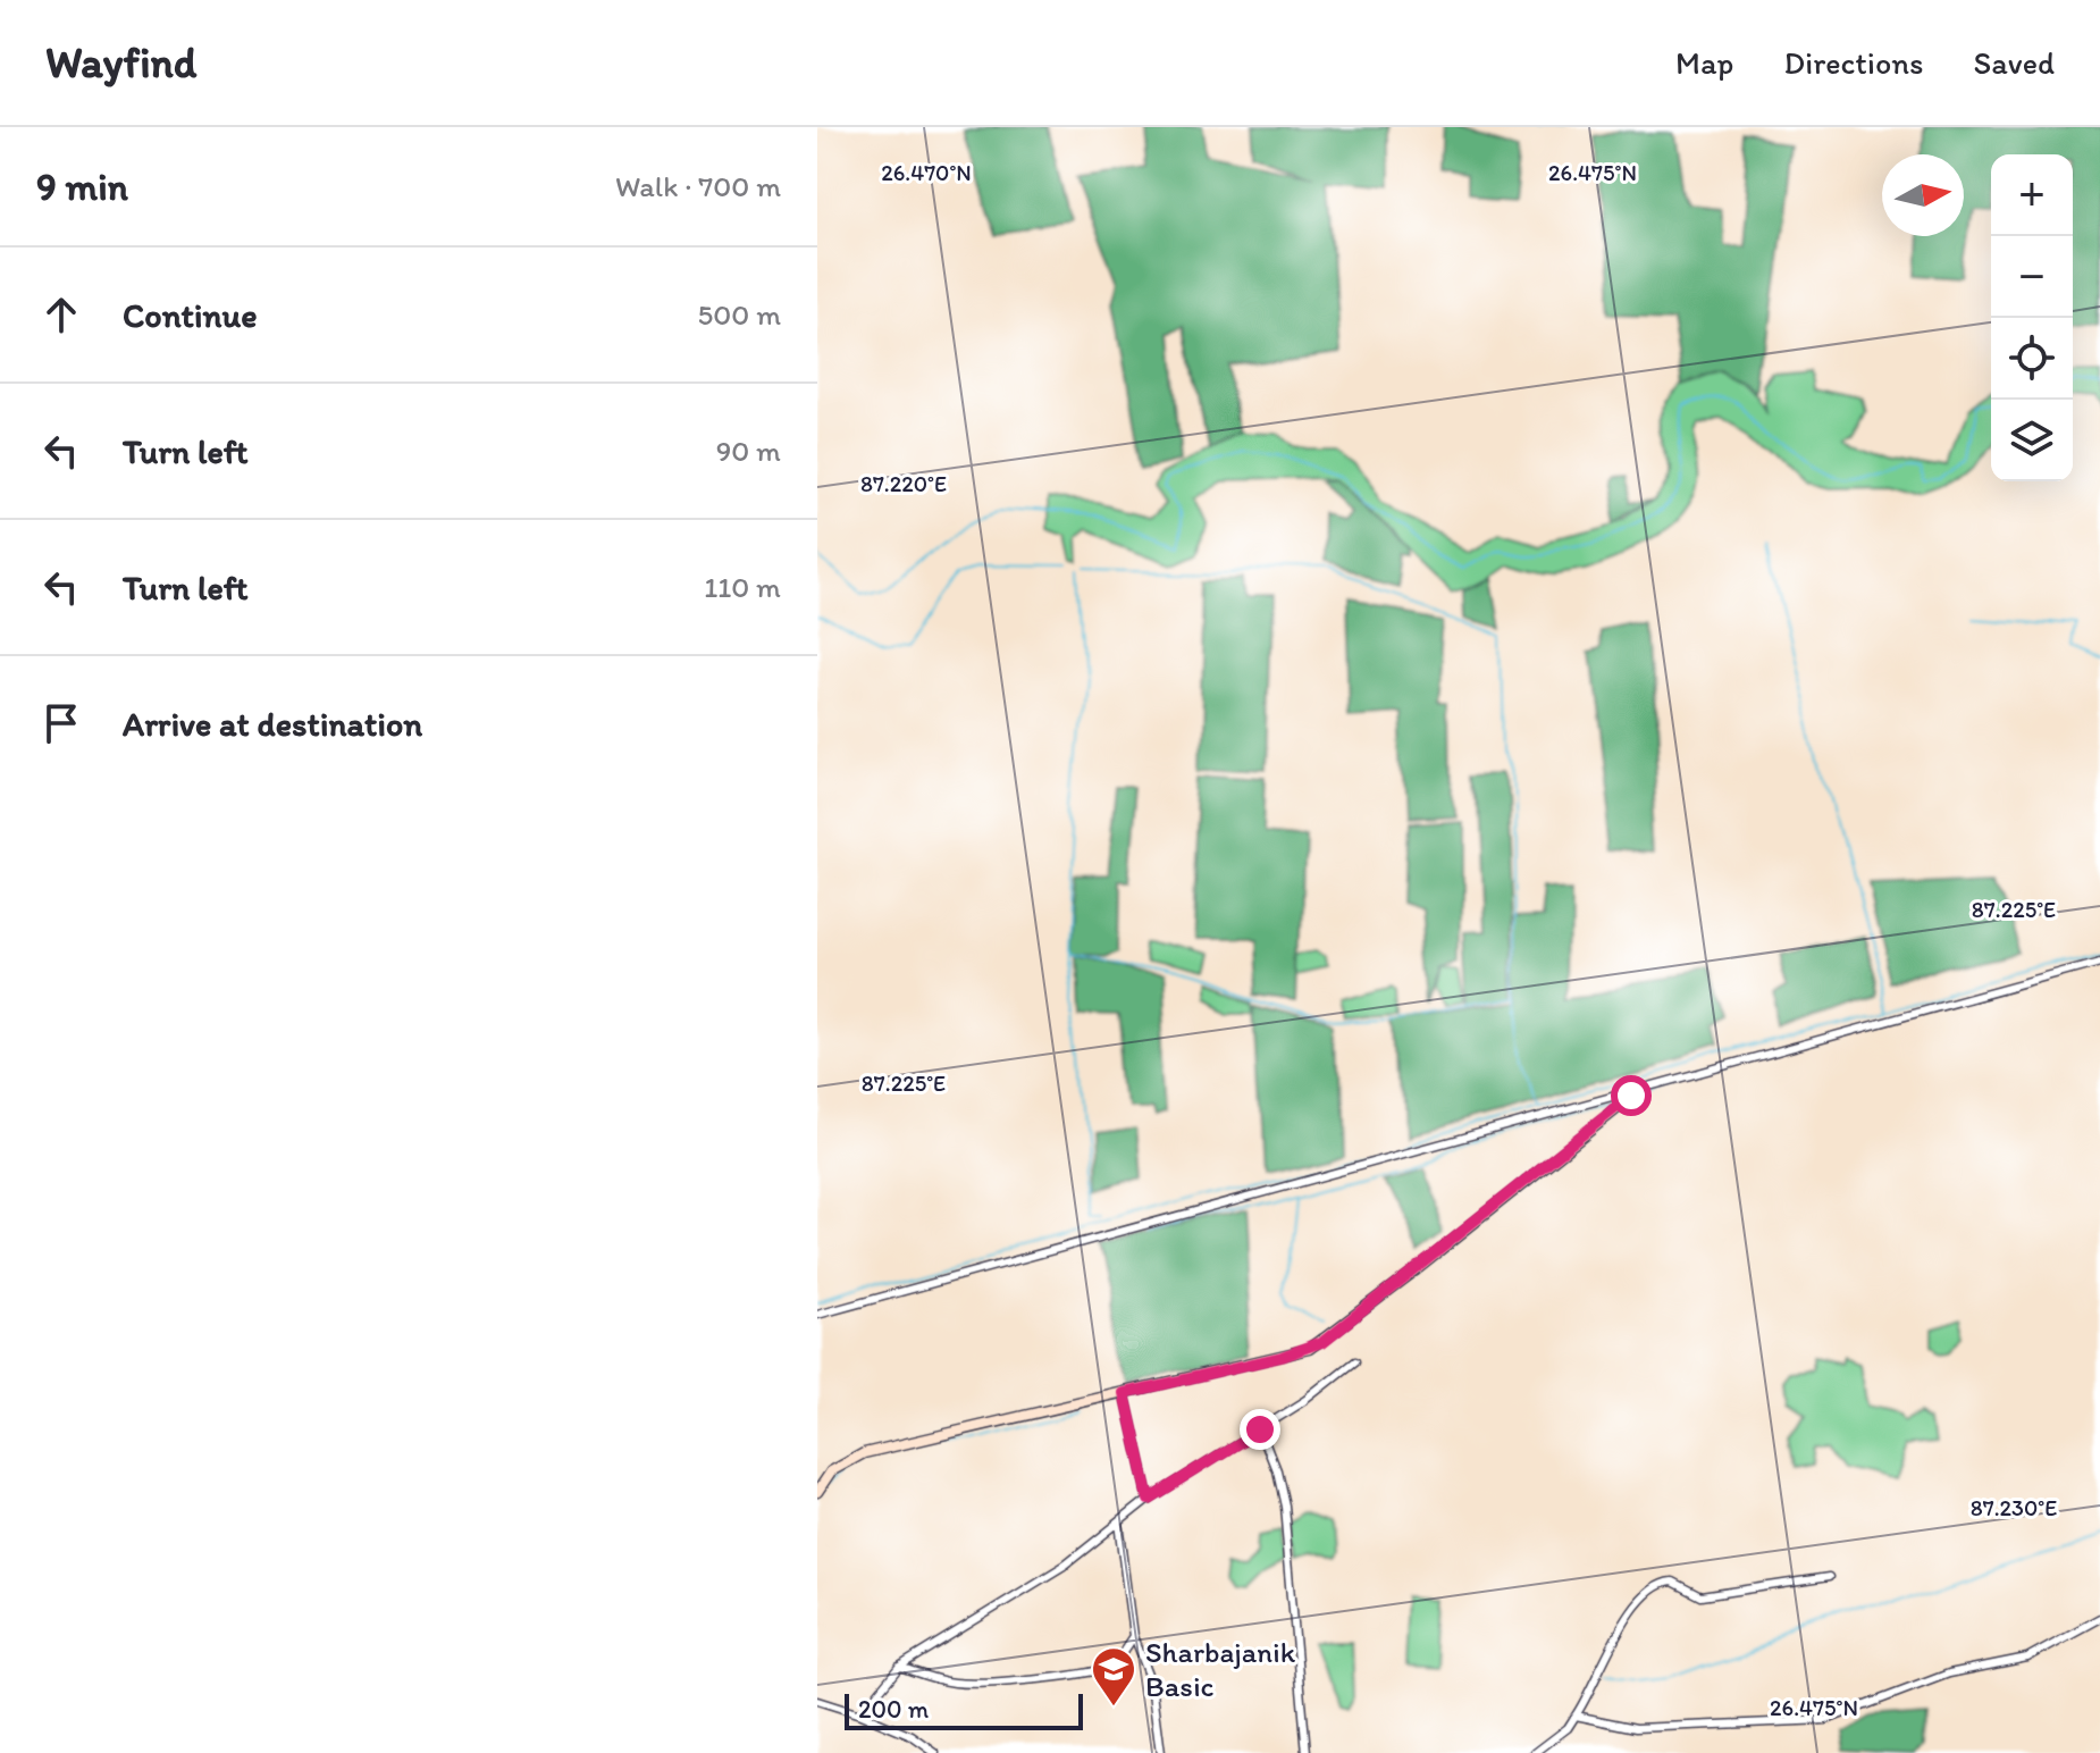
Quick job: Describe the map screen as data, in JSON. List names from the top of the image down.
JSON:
{
  "places": {
    "school or university": ["Sharbajanik Basic"]
  },
  "scale_bar": "200 m",
  "north": "right",
  "page": {
    "header": "Wayfind",
    "nav": ["Map", "Directions", "Saved"],
    "heading": ["9 min", "Walk · 700 m"],
    "map_buttons": ["+", "−"],
    "list": [
      ["Continue", "500 m"],
      ["Turn left", "90 m"],
      ["Turn left", "110 m"],
      "Arrive at destination"
    ],
    "scale": "200 m"
  },
  "coordinates": [
    "26.470°N",
    "26.475°N",
    "87.220°E",
    "87.225°E",
    "87.230°E"
  ]
}
